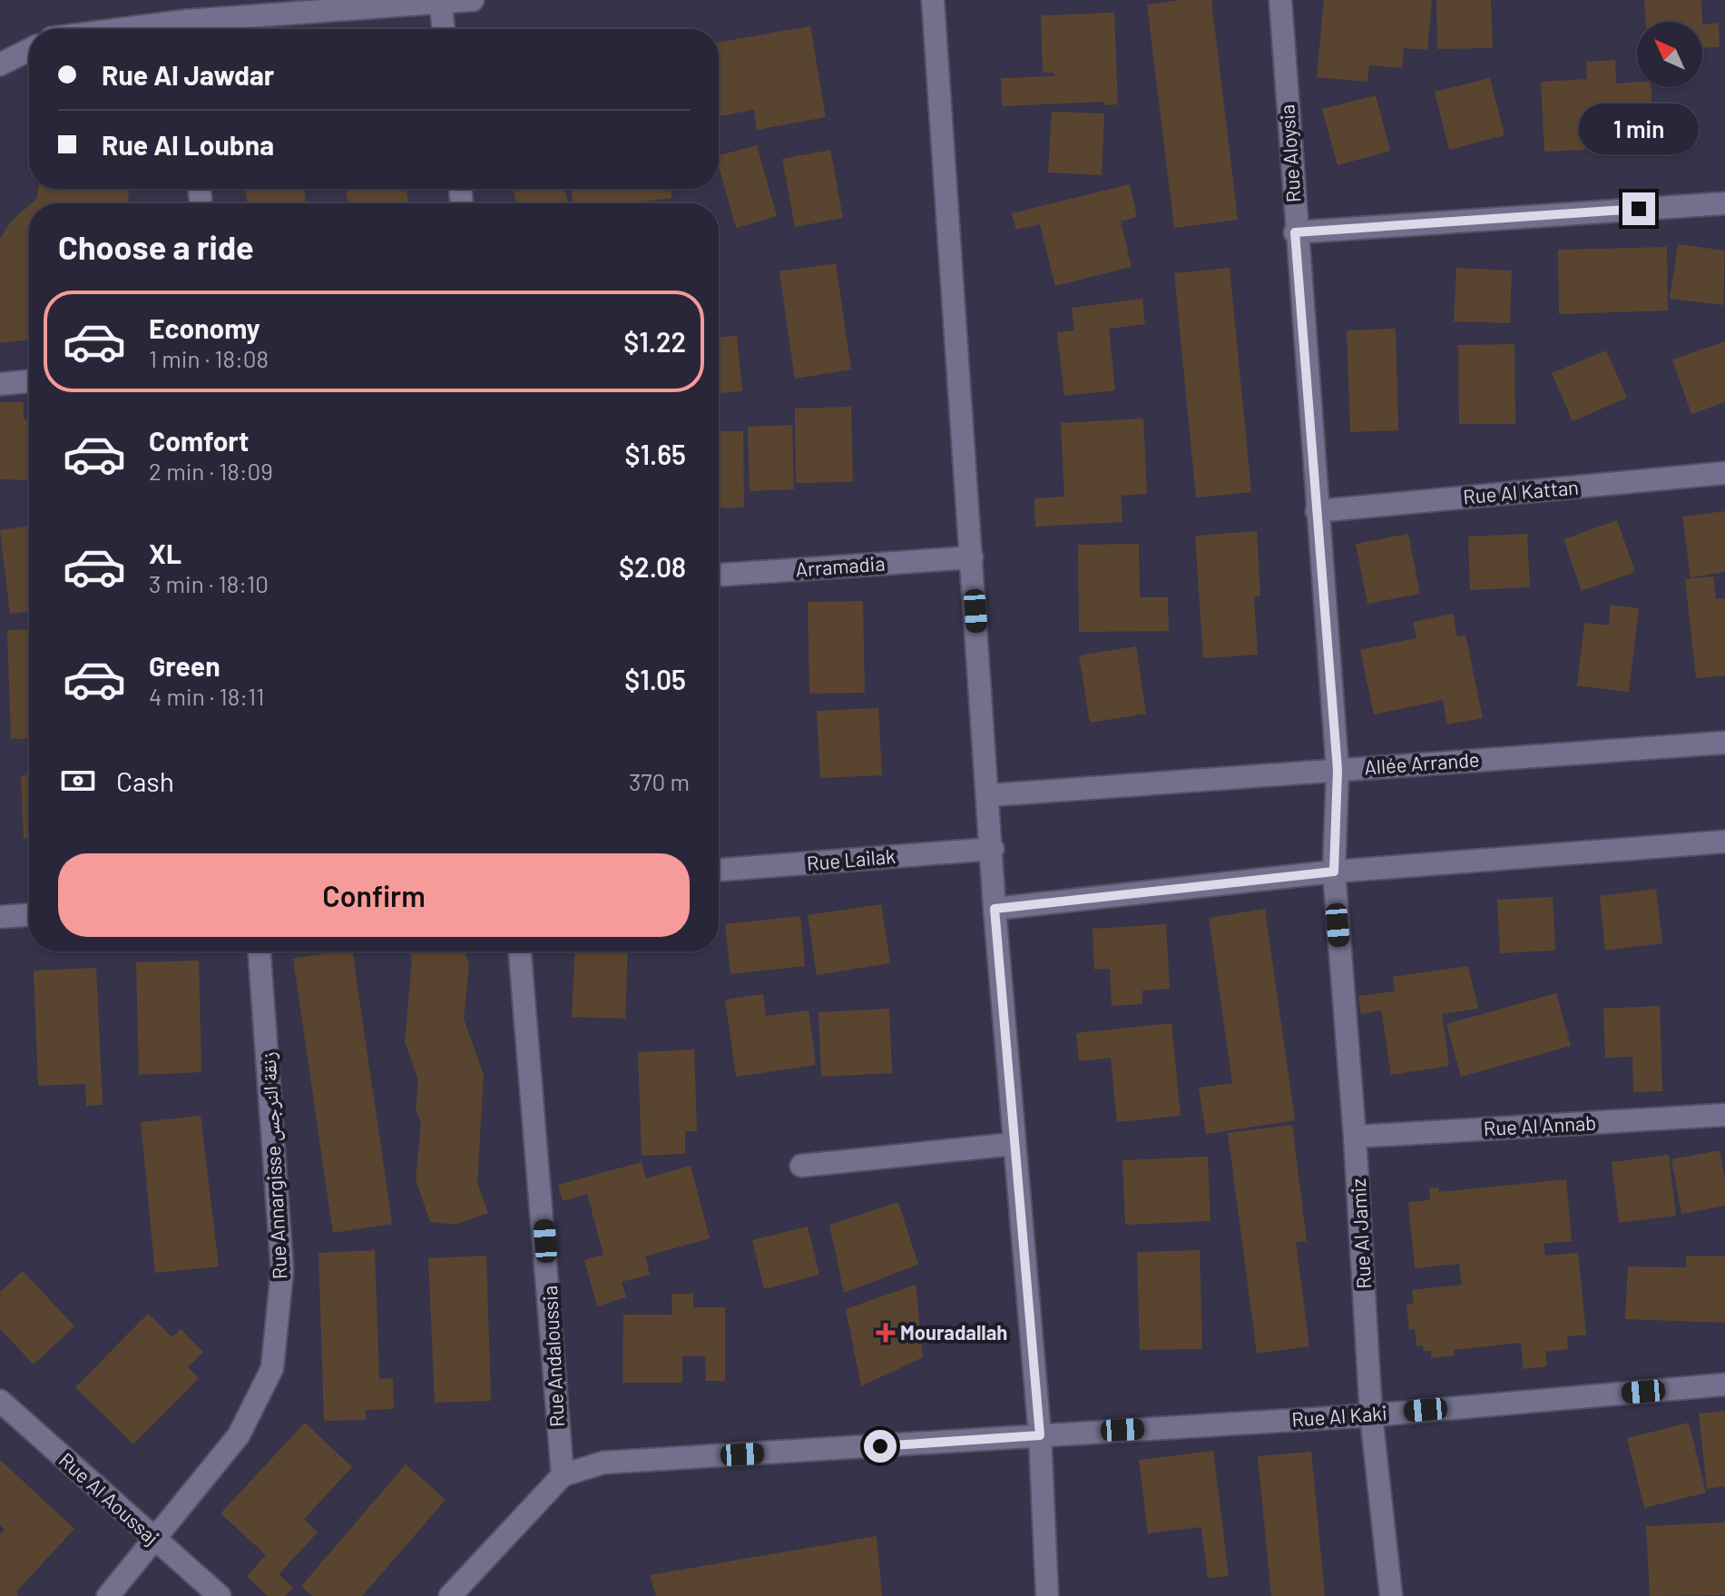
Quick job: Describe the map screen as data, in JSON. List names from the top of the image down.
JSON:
{
  "streets": {
    "street": [
      "Rue Aloysia",
      "Rue Al Kattan",
      "Arramadia",
      "Allée Arrande",
      "Rue Lailak",
      "Rue Al Annab",
      "Rue Annargisse زنقة النرجس",
      "Rue Al Jamiz",
      "Rue Andaloussia",
      "Rue Al Kaki",
      "Rue Al Aoussaj"
    ]
  },
  "crossings": [
    ["Rue Aloysia", "Rue Al Kattan"],
    ["Rue Aloysia", "Allée Arrande"],
    ["Rue Aloysia", "Rue Al Jamiz"],
    ["Rue Al Annab", "Rue Al Jamiz"],
    ["Rue Annargisse زنقة النرجس", "Rue Al Aoussaj"],
    ["Rue Al Jamiz", "Rue Al Kaki"],
    ["Rue Andaloussia", "Rue Al Kaki"]
  ],
  "places": {
    "health": ["Mouradallah"]
  },
  "north": "top left",
  "page": {
    "banner": ["Rue Al Jawdar", "Rue Al Loubna"],
    "bubble": "1 min",
    "heading": "Choose a ride",
    "list": [
      {
        "name": "Economy",
        "note": "1 min · 18:08",
        "value": "$1.22"
      },
      {
        "name": "Comfort",
        "note": "2 min · 18:09",
        "value": "$1.65"
      },
      {
        "name": "XL",
        "note": "3 min · 18:10",
        "value": "$2.08"
      },
      {
        "name": "Green",
        "note": "4 min · 18:11",
        "value": "$1.05"
      }
    ],
    "pay": ["Cash", "370 m"],
    "buttons": "Confirm"
  }
}
